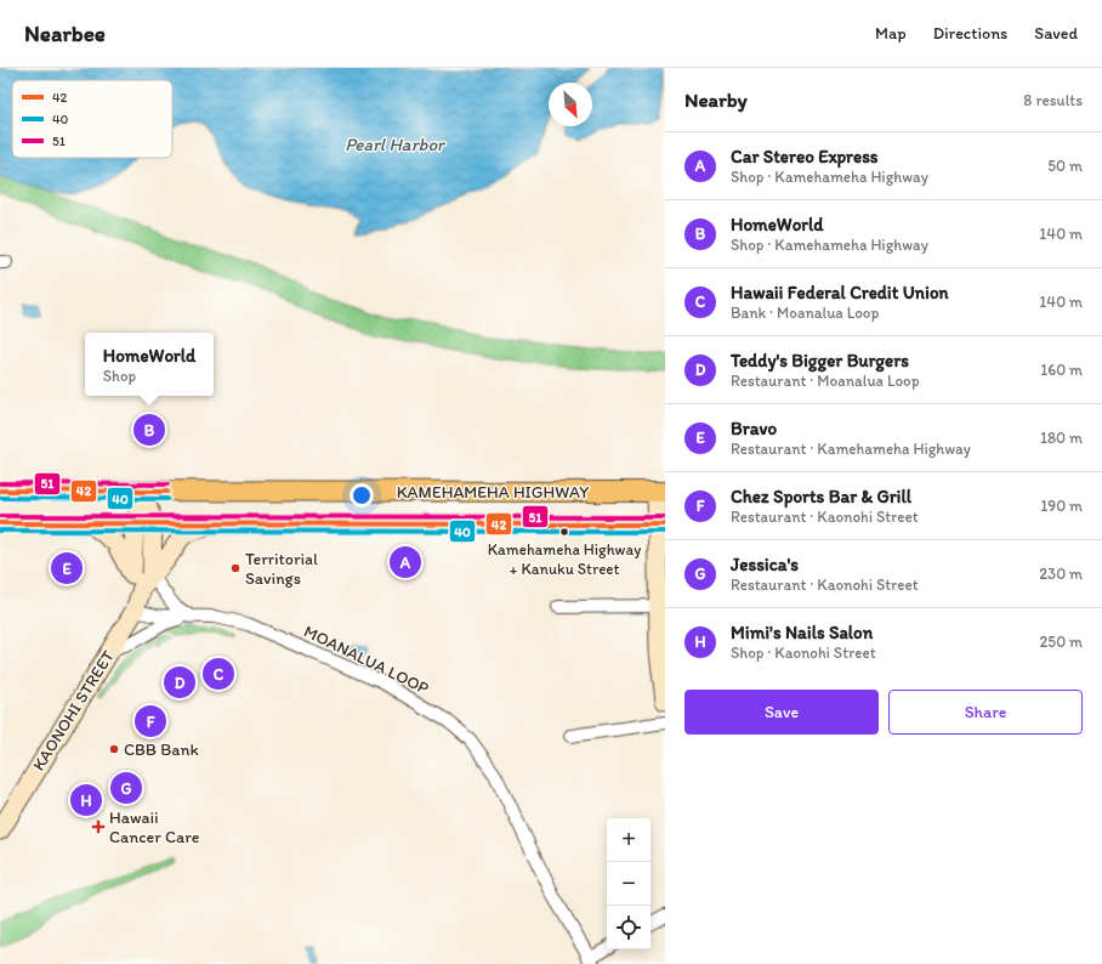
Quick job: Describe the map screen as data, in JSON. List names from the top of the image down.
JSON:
{
  "streets": {
    "main road": ["KAMEHAMEHA HIGHWAY"],
    "street": ["MOANALUA LOOP", "KAONOHI STREET"]
  },
  "crossings": [
    ["KAMEHAMEHA HIGHWAY", "KAONOHI STREET"],
    ["MOANALUA LOOP", "KAONOHI STREET"]
  ],
  "water": ["Pearl Harbor"],
  "places": {
    "other": ["Kamehameha Highway + Kanuku Street", "Territorial Savings", "CBB Bank"],
    "health": ["Hawaii Cancer Care"]
  },
  "lines": ["transit line 51", "transit line 42", "transit line 40"],
  "legend": ["42", "40", "51"],
  "north": "bottom right",
  "page": {
    "header": "Nearbee",
    "nav": ["Map", "Directions", "Saved"],
    "heading": ["Nearby", "8 results"],
    "list": [
      {
        "mark": "A",
        "name": "Car Stereo Express",
        "note": "Shop · Kamehameha Highway",
        "value": "50 m"
      },
      {
        "mark": "B",
        "name": "HomeWorld",
        "note": "Shop · Kamehameha Highway",
        "value": "140 m"
      },
      {
        "mark": "C",
        "name": "Hawaii Federal Credit Union",
        "note": "Bank · Moanalua Loop",
        "value": "140 m"
      },
      {
        "mark": "D",
        "name": "Teddy's Bigger Burgers",
        "note": "Restaurant · Moanalua Loop",
        "value": "160 m"
      },
      {
        "mark": "E",
        "name": "Bravo",
        "note": "Restaurant · Kamehameha Highway",
        "value": "180 m"
      },
      {
        "mark": "F",
        "name": "Chez Sports Bar & Grill",
        "note": "Restaurant · Kaonohi Street",
        "value": "190 m"
      },
      {
        "mark": "G",
        "name": "Jessica's",
        "note": "Restaurant · Kaonohi Street",
        "value": "230 m"
      },
      {
        "mark": "H",
        "name": "Mimi's Nails Salon",
        "note": "Shop · Kaonohi Street",
        "value": "250 m"
      }
    ],
    "popup": ["HomeWorld", "Shop"],
    "pins": [
      "B",
      "A",
      "E",
      "C",
      "D",
      "F",
      "G",
      "H"
    ],
    "buttons": ["Save", "Share"],
    "map_buttons": ["+", "−"]
  }
}
